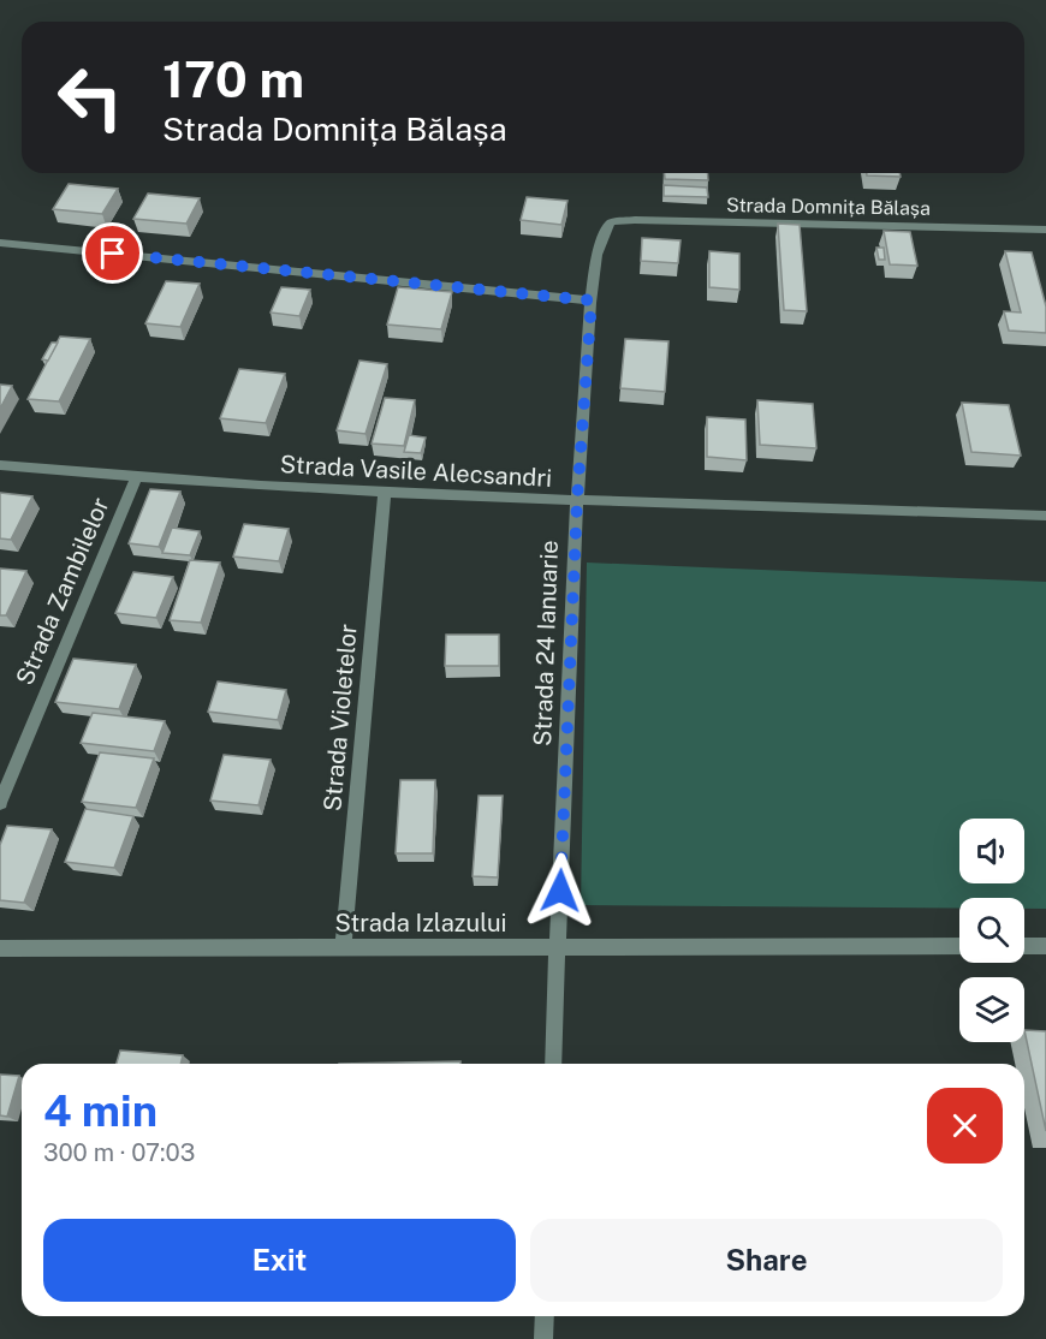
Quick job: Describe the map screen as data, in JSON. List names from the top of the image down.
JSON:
{
  "streets": {
    "street": [
      "Strada Domnița Bălașa",
      "Strada Vasile Alecsandri",
      "Strada Zambilelor",
      "Strada 24 Ianuarie",
      "Strada Violetelor",
      "Strada Izlazului"
    ]
  },
  "crossings": [
    ["Strada Domnița Bălașa", "Strada 24 Ianuarie"],
    ["Strada Vasile Alecsandri", "Strada Zambilelor"],
    ["Strada Vasile Alecsandri", "Strada 24 Ianuarie"],
    ["Strada Vasile Alecsandri", "Strada Violetelor"],
    ["Strada 24 Ianuarie", "Strada Izlazului"],
    ["Strada Violetelor", "Strada Izlazului"]
  ],
  "page": {
    "turn": ["170 m", "Strada Domnița Bălașa"],
    "heading": ["4 min", "300 m · 07:03"],
    "buttons": ["Exit", "Share"]
  }
}
